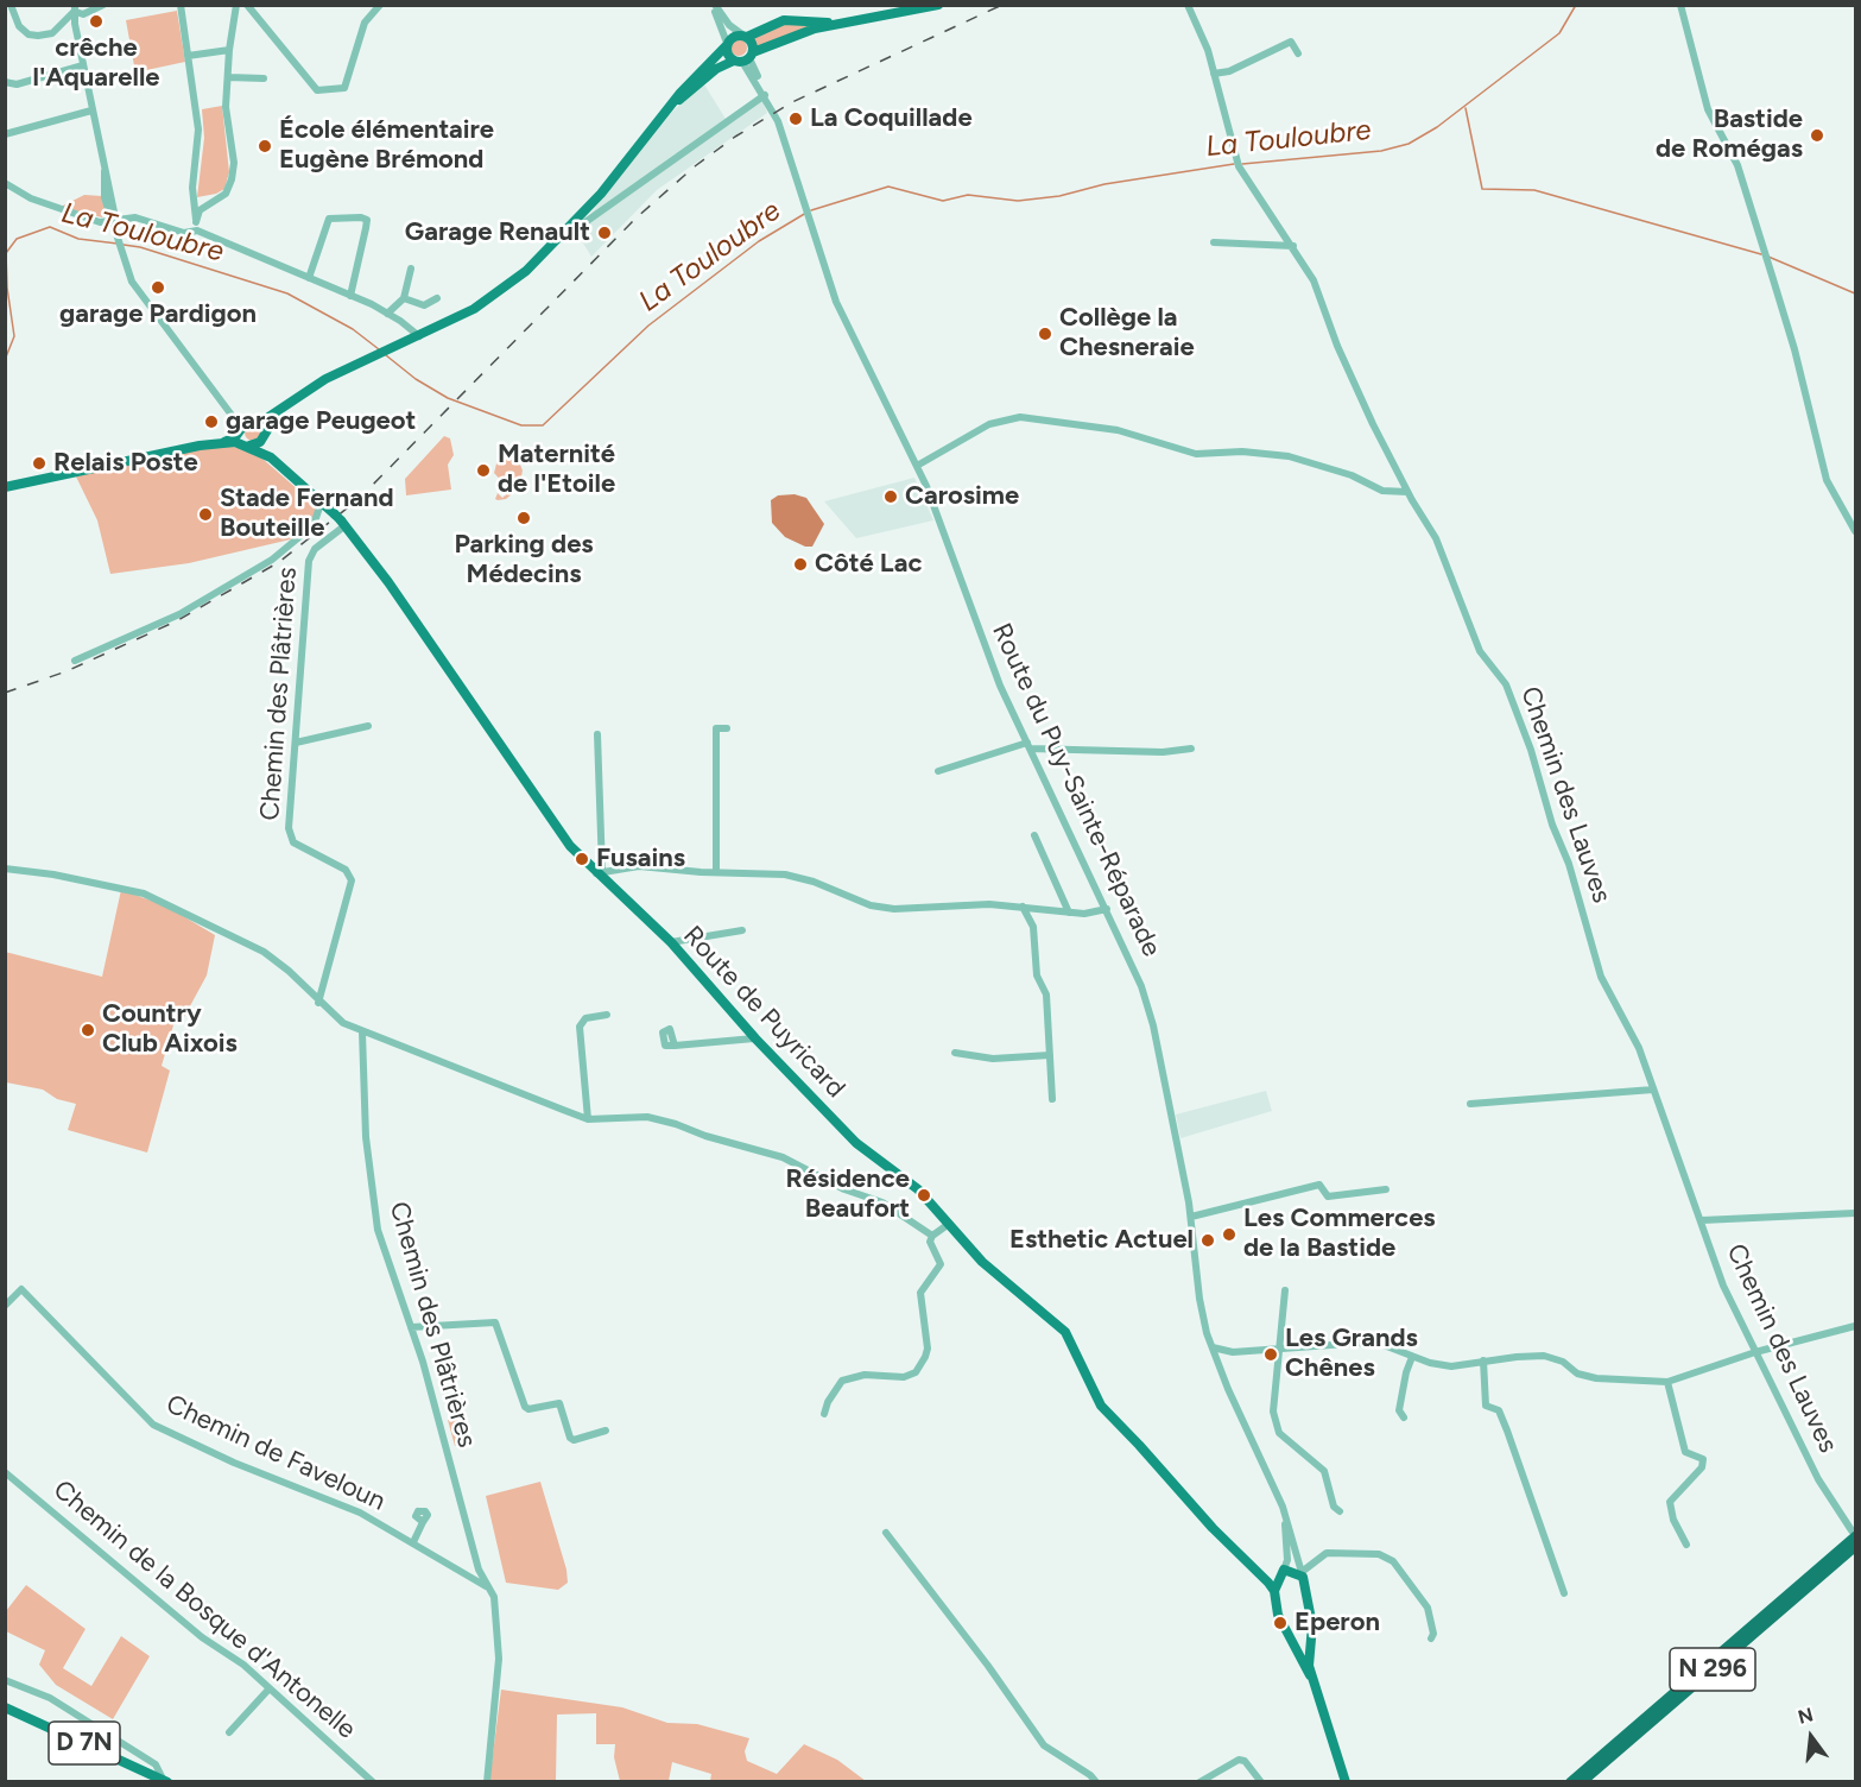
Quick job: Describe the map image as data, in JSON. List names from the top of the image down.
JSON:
{
  "streets": {
    "highway": ["N 296"],
    "main road": ["Route de Puyricard", "D 7N"],
    "street": [
      "Chemin des Plâtrières",
      "Route du Puy-Sainte-Réparade",
      "Chemin des Lauves",
      "Chemin de Faveloun",
      "Chemin de la Bosque d'Antonelle"
    ]
  },
  "crossings": [
    ["Chemin des Plâtrières", "Route de Puyricard"],
    ["Chemin des Plâtrières", "Chemin de Faveloun"],
    ["Route du Puy-Sainte-Réparade", "Route de Puyricard"],
    ["Chemin des Lauves", "N 296"]
  ],
  "water": ["La Touloubre"],
  "places": [
    "crêche l'Aquarelle",
    "La Coquillade",
    "Bastide de Romégas",
    "École élémentaire Eugène Brémond",
    "Garage Renault",
    "garage Pardigon",
    "Collège la Chesneraie",
    "garage Peugeot",
    "Relais Poste",
    "Maternité de l'Etoile",
    "Carosime",
    "Stade Fernand Bouteille",
    "Parking des Médecins",
    "Côté Lac",
    "Fusains",
    "Country Club Aixois",
    "Résidence Beaufort",
    "Les Commerces de la Bastide",
    "Esthetic Actuel",
    "Les Grands Chênes",
    "Eperon"
  ],
  "north": "top"
}
